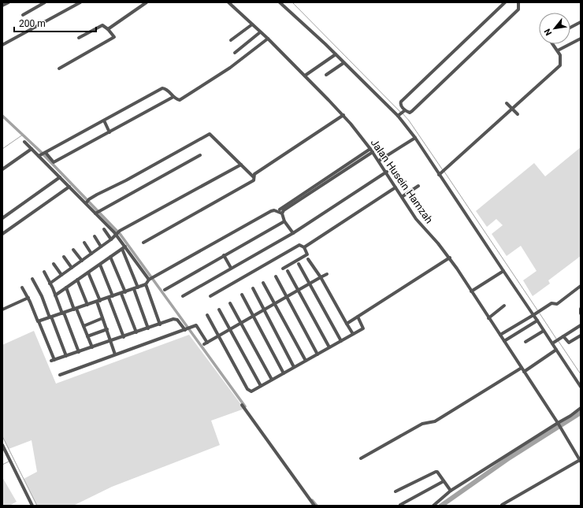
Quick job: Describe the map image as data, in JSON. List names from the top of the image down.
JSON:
{
  "streets": {
    "street": ["Jalan Husein Hamzah"]
  },
  "scale_bar": "200 m",
  "north": "bottom left"
}
